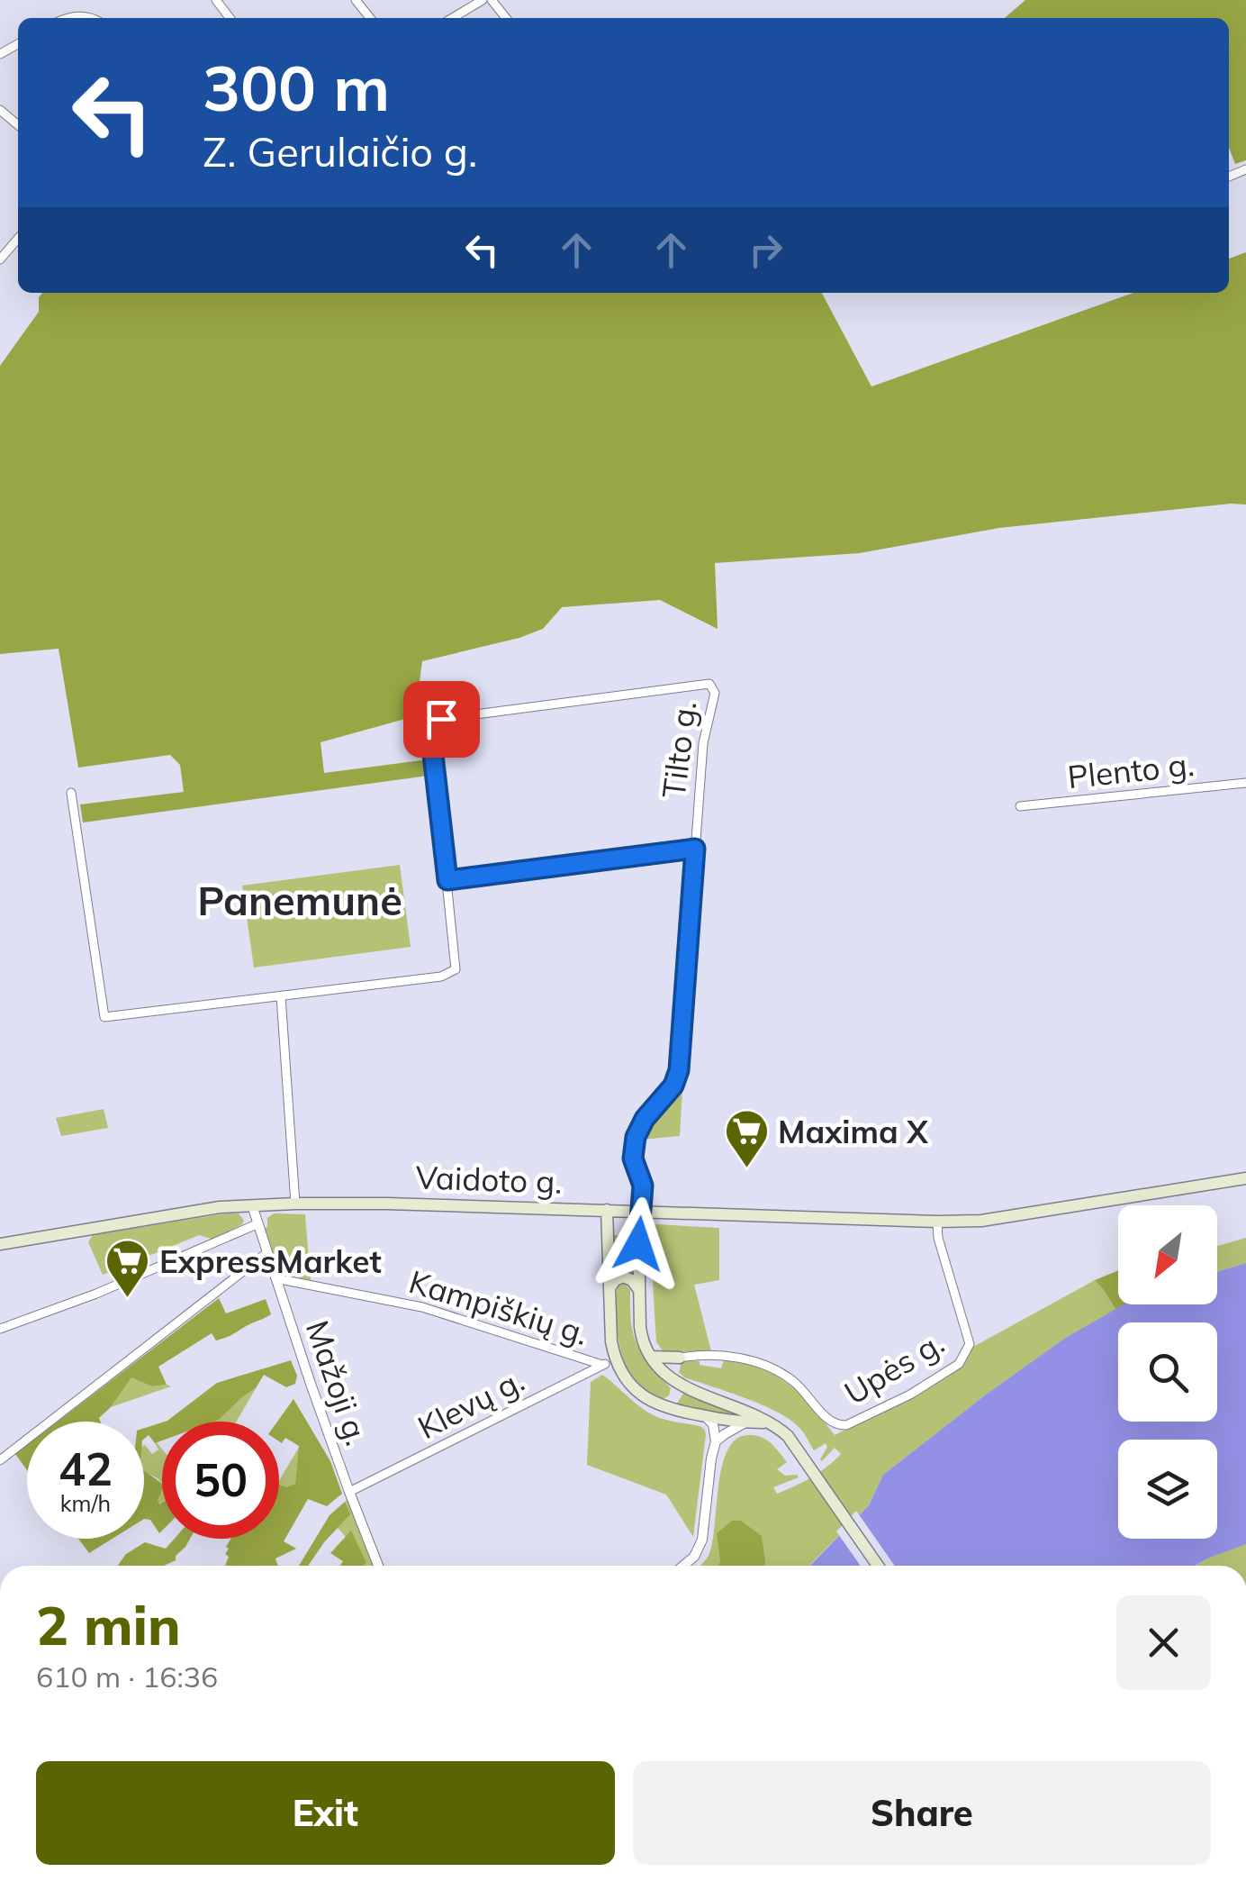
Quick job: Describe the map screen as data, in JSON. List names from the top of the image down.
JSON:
{
  "streets": {
    "main road": ["Tilto g.", "Vaidoto g."],
    "street": [
      "Plento g.",
      "Kampiškių g.",
      "Upės g.",
      "Mažoji g.",
      "Klevų g."
    ]
  },
  "crossings": [
    ["Tilto g.", "Vaidoto g."],
    ["Vaidoto g.", "Upės g."],
    ["Vaidoto g.", "Mažoji g."],
    ["Kampiškių g.", "Mažoji g."],
    ["Kampiškių g.", "Klevų g."],
    ["Mažoji g.", "Klevų g."]
  ],
  "districts": ["Panemunė"],
  "places": {
    "supermarket": ["Maxima X", "ExpressMarket"]
  },
  "north": "bottom left",
  "page": {
    "turn": ["300 m", "Z. Gerulaičio g."],
    "speed": "42 km/h",
    "limit": "50",
    "heading": ["2 min", "610 m · 16:36"],
    "buttons": ["Exit", "Share"]
  }
}
